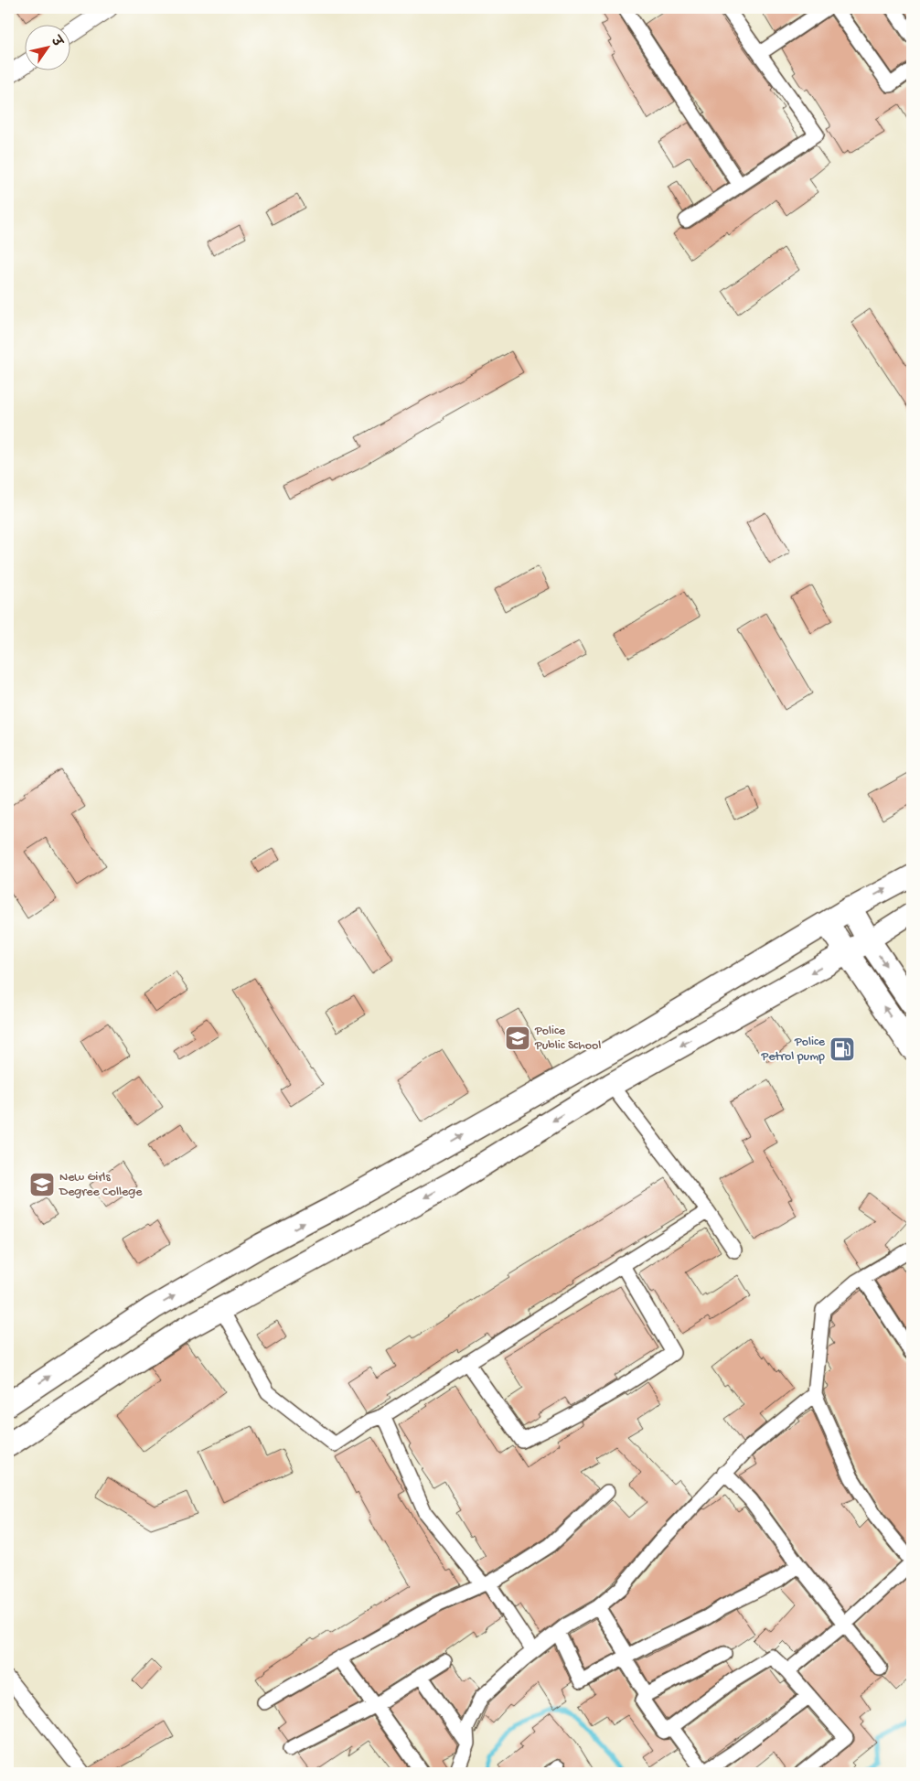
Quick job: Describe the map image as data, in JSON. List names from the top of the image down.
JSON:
{
  "places": {
    "school or university": ["Police Public School", "New Girls Degree College"],
    "fuel station": ["Police Petrol pump"]
  },
  "north": "top right"
}
